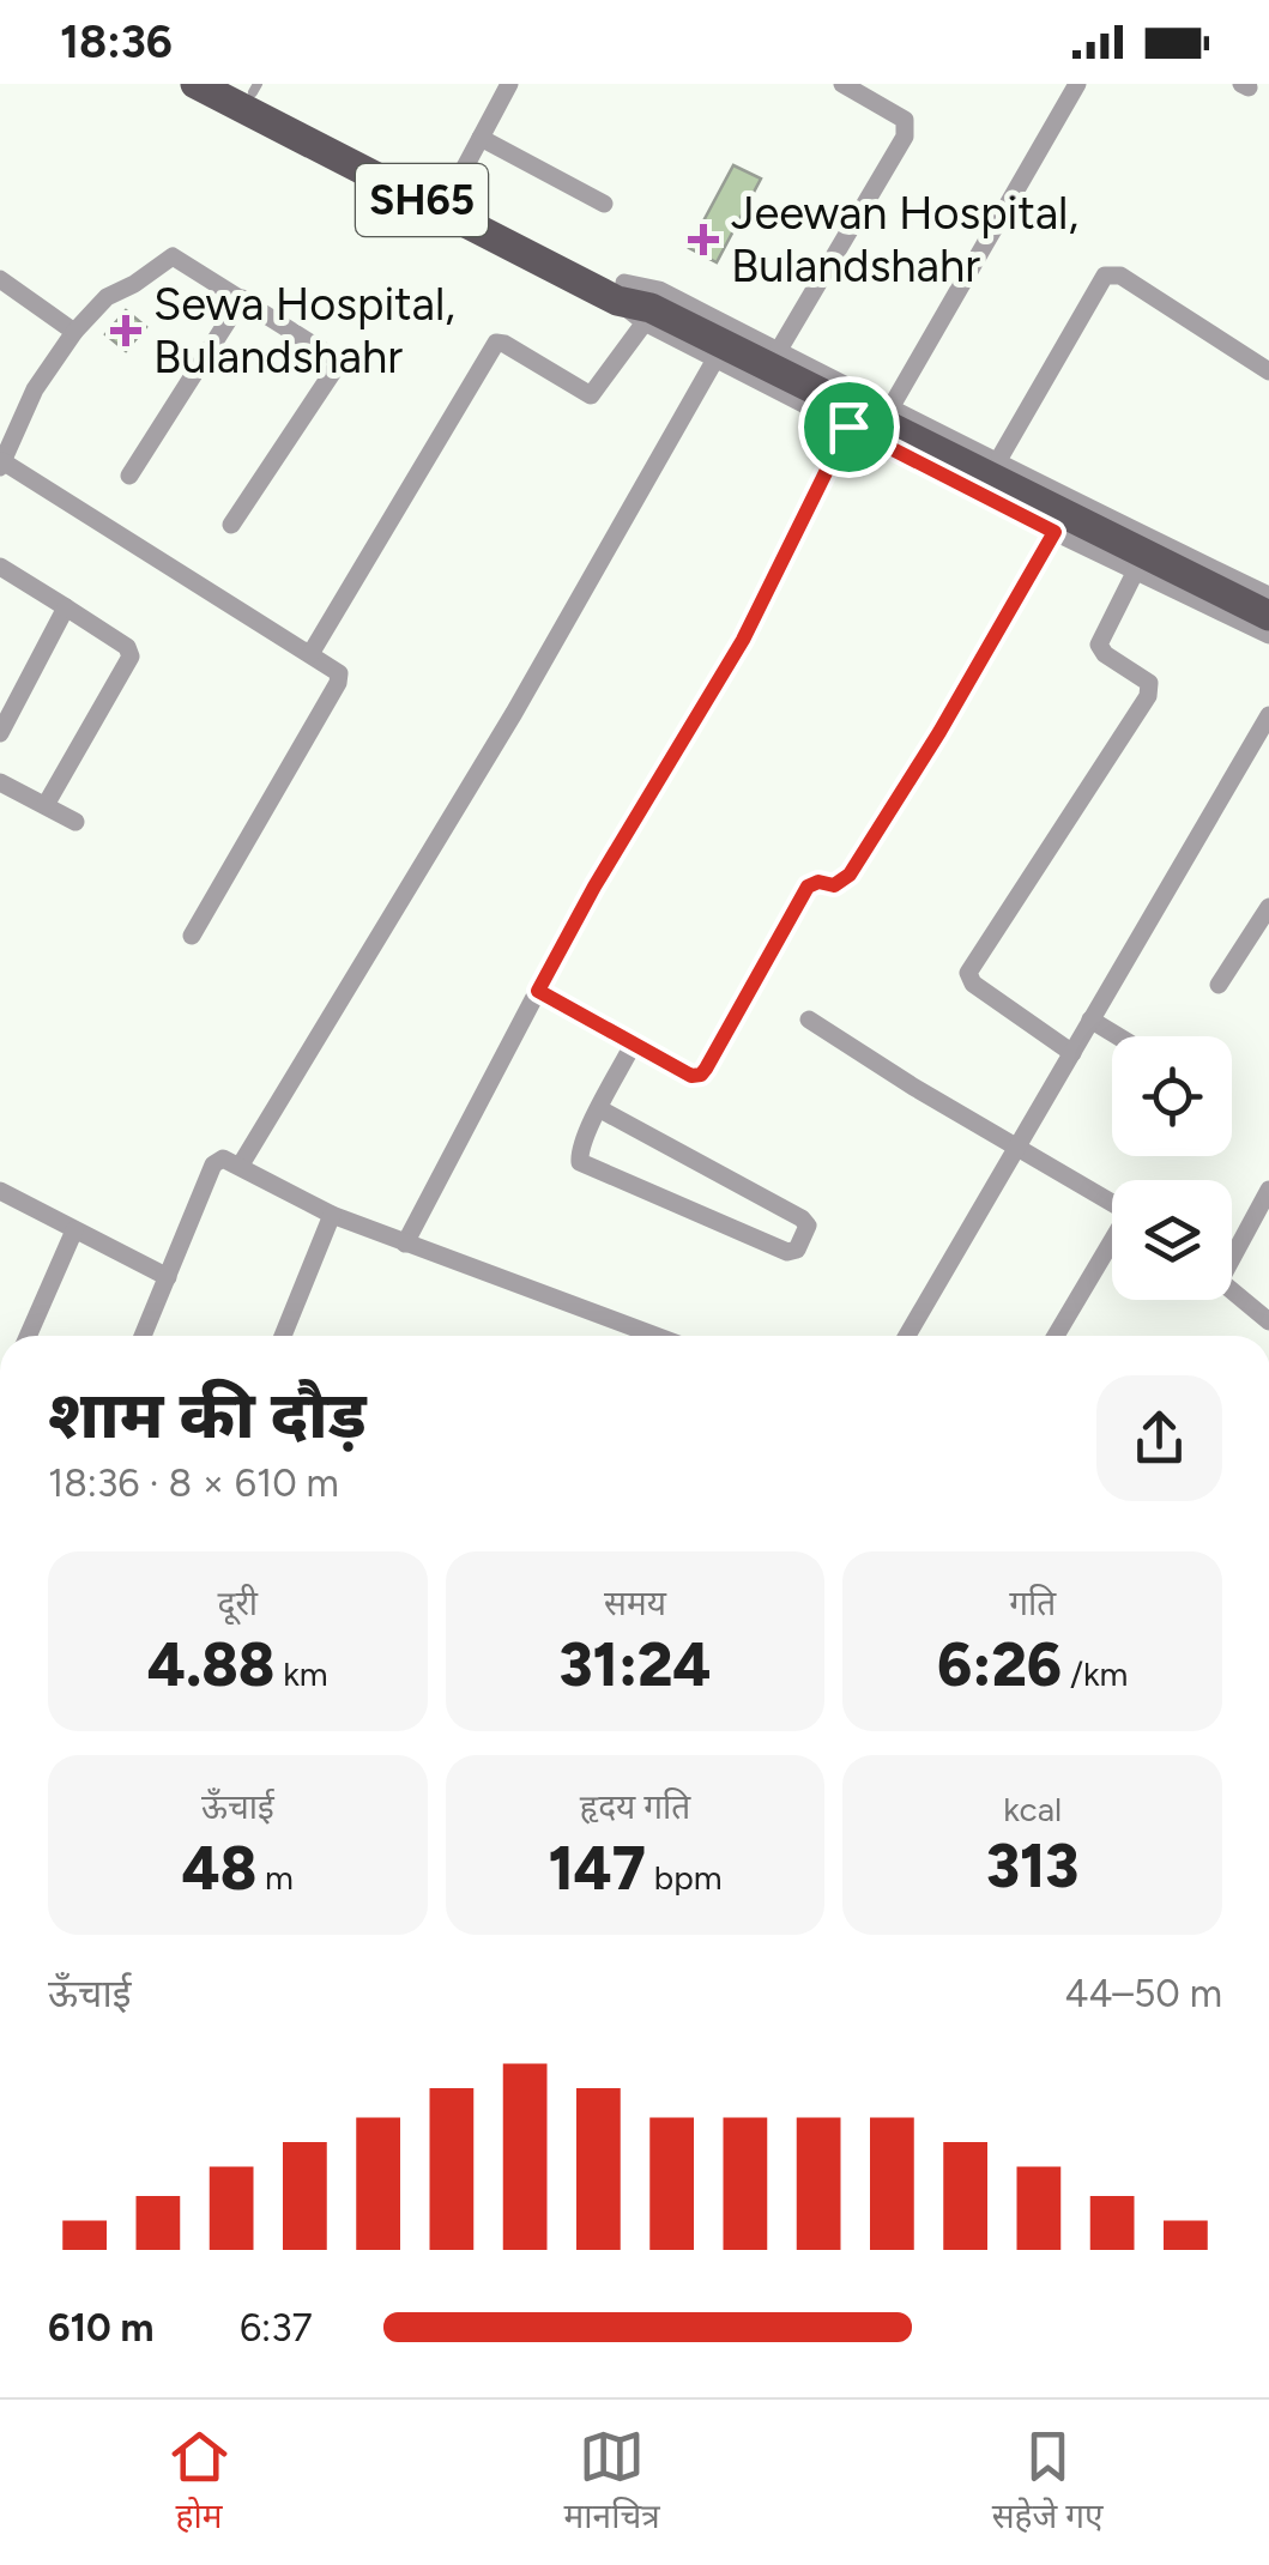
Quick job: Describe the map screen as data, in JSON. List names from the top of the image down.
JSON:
{
  "streets": {
    "main road": ["SH65"]
  },
  "places": {
    "health": ["Jeewan Hospital, Bulandshahr", "Sewa Hospital, Bulandshahr"]
  },
  "page": {
    "status": "18:36",
    "heading": ["शाम की दौड़", "18:36 · 8 × 610 m"],
    "stats": [
      ["दूरी", "4.88 km"],
      ["समय", "31:24"],
      ["गति", "6:26 /km"],
      ["ऊँचाई", "48 m"],
      ["हृदय गति", "147 bpm"],
      ["kcal", "313"]
    ],
    "chart": ["ऊँचाई", "44–50 m"],
    "list": [
      {
        "name": "610 m",
        "note": "6:37"
      }
    ],
    "tabs": ["होम", "मानचित्र", "सहेजे गए"]
  }
}
